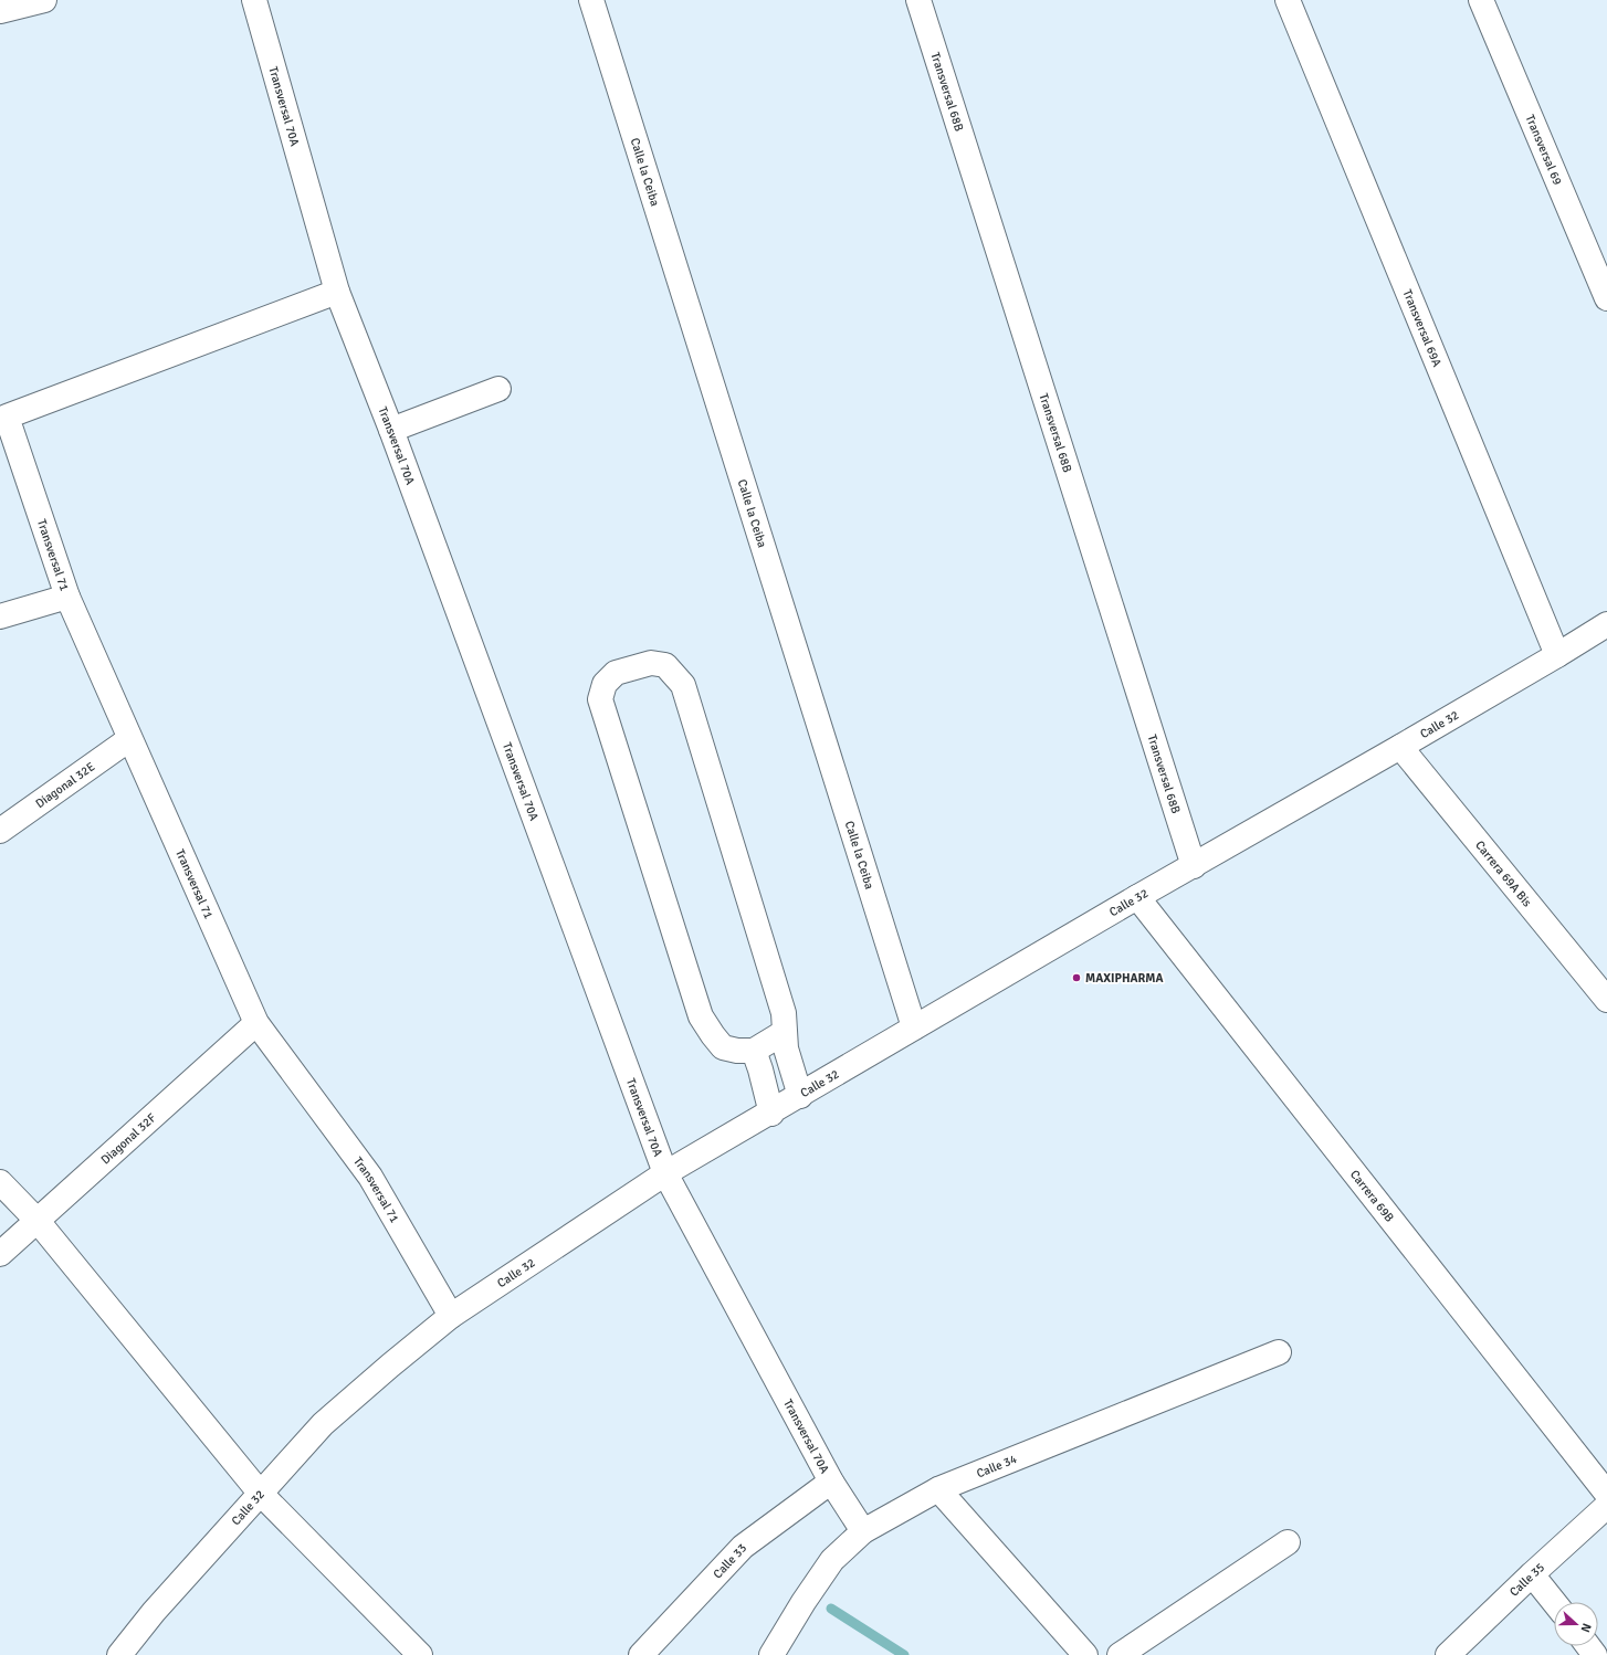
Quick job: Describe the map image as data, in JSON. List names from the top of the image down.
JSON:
{
  "streets": {
    "street": [
      "Transversal 68B",
      "Transversal 70A",
      "Transversal 69",
      "Calle la Ceiba",
      "Transversal 69A",
      "Transversal 71",
      "Calle 32",
      "Diagonal 32E",
      "Carrera 69A Bis",
      "Diagonal 32F",
      "Carrera 69B",
      "Calle 34",
      "Calle 33",
      "Calle 35"
    ]
  },
  "crossings": [
    ["Transversal 68B", "Calle 32"],
    ["Transversal 70A", "Transversal 71"],
    ["Transversal 70A", "Calle 32"],
    ["Transversal 70A", "Calle 34"],
    ["Transversal 70A", "Calle 33"],
    ["Calle la Ceiba", "Calle 32"],
    ["Transversal 69A", "Calle 32"],
    ["Transversal 71", "Calle 32"],
    ["Transversal 71", "Diagonal 32E"],
    ["Transversal 71", "Diagonal 32F"],
    ["Calle 32", "Carrera 69A Bis"],
    ["Calle 32", "Carrera 69B"]
  ],
  "places": ["MAXIPHARMA"],
  "north": "right"
}
